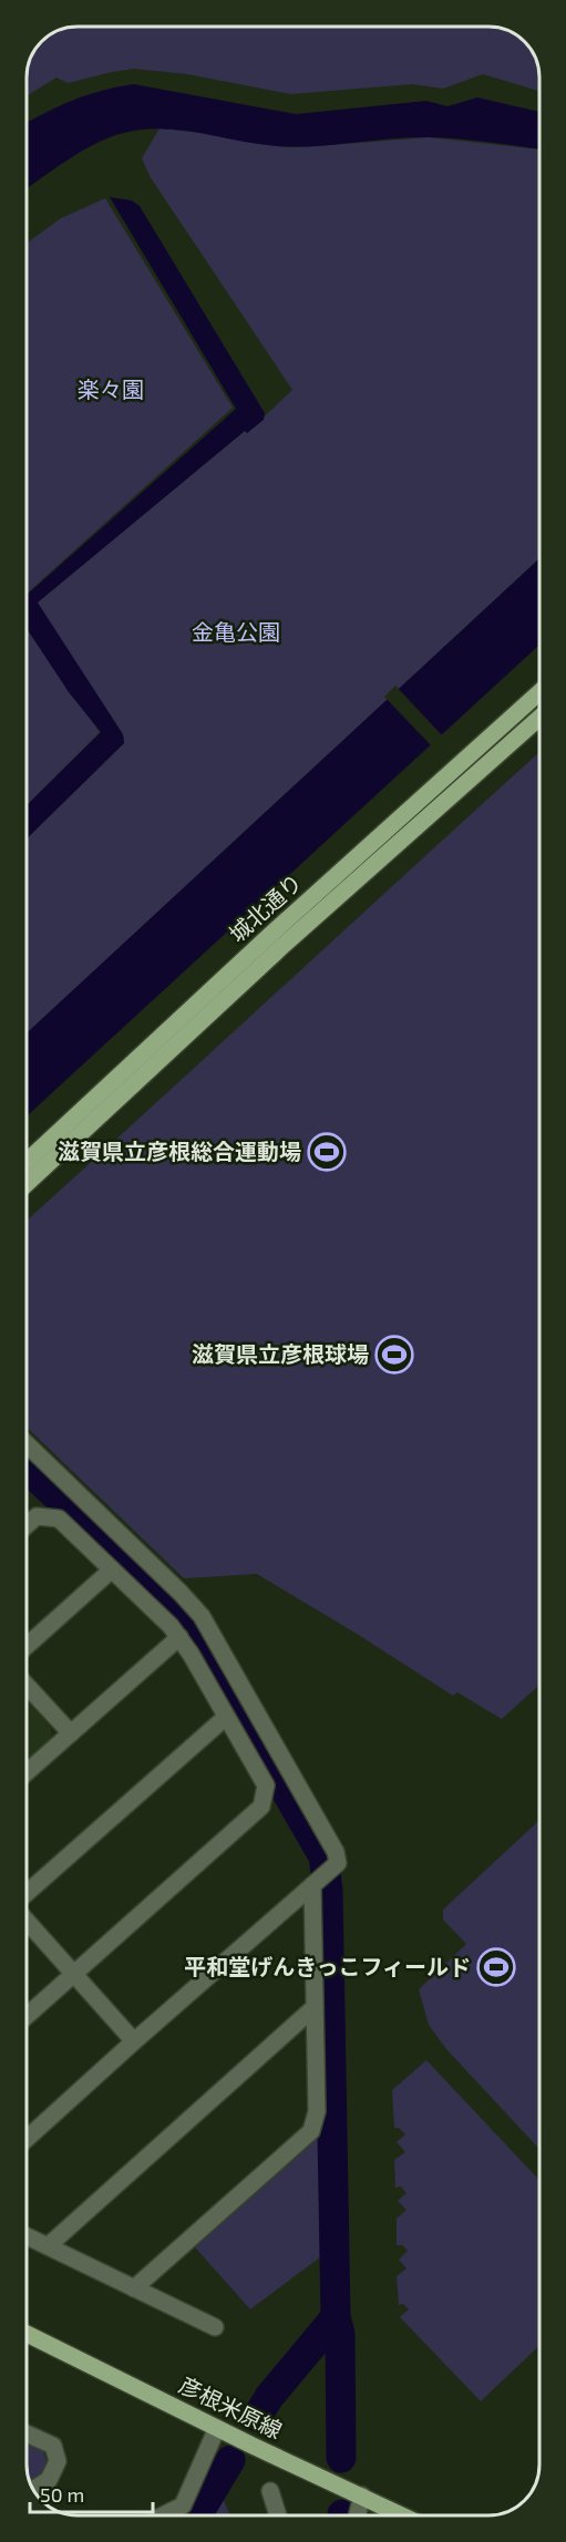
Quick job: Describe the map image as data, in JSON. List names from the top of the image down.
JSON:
{
  "streets": {
    "main road": ["城北通り", "彦根米原線"]
  },
  "parks": ["楽々園", "金亀公園"],
  "places": {
    "sports": ["滋賀県立彦根総合運動場", "滋賀県立彦根球場", "平和堂げんきっこフィールド"]
  },
  "scale_bar": "50 m"
}
